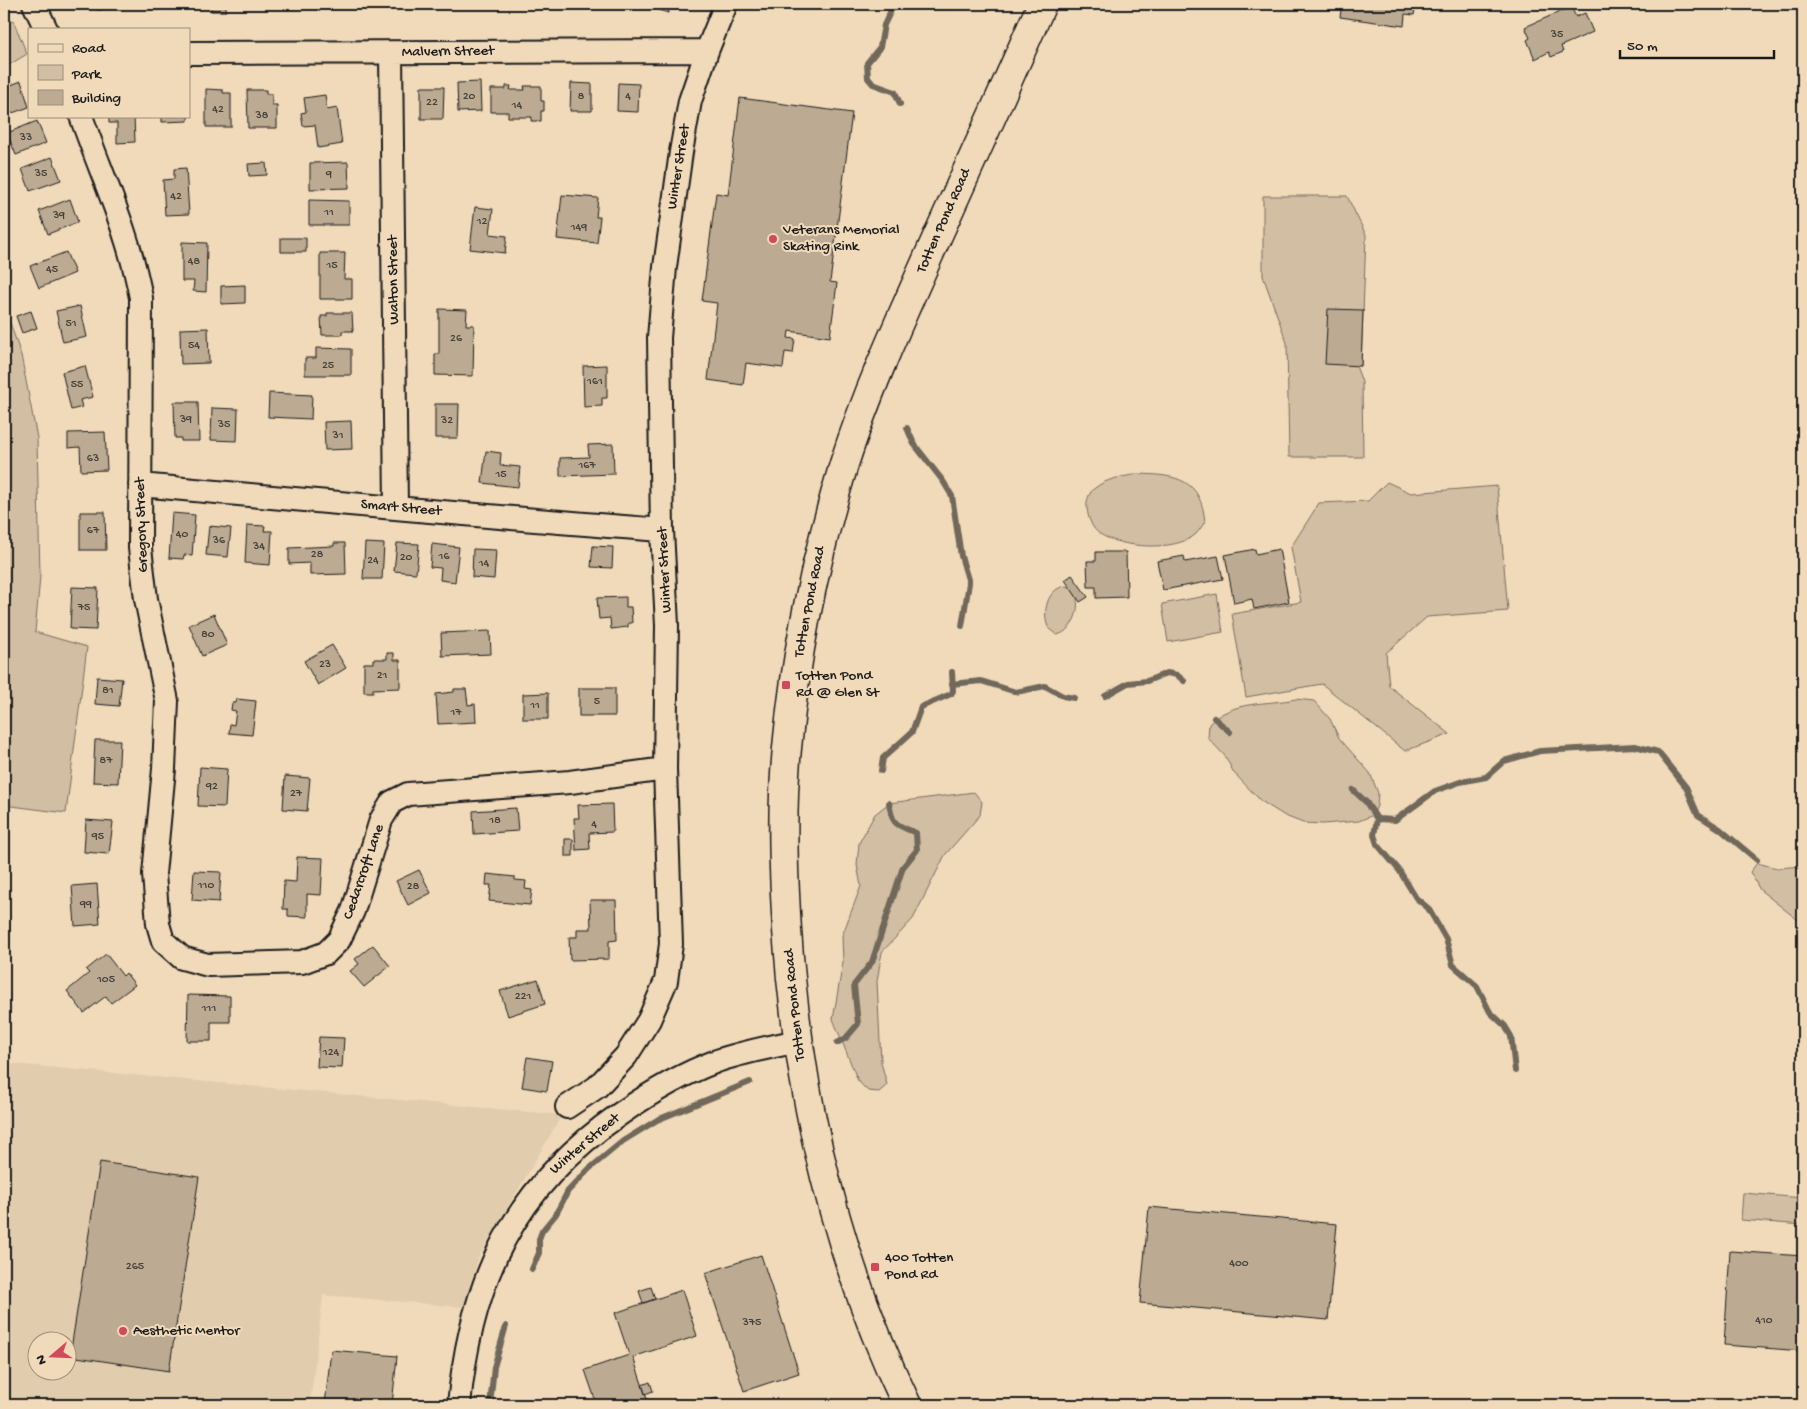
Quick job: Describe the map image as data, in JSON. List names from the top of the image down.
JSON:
{
  "streets": {
    "main road": ["Totten Pond Road"],
    "street": [
      "Malvern Street",
      "Winter Street",
      "Walton Street",
      "Smart Street",
      "Gregory Street",
      "Cedarcroft Lane"
    ]
  },
  "crossings": [
    ["Malvern Street", "Winter Street"],
    ["Malvern Street", "Walton Street"],
    ["Winter Street", "Totten Pond Road"],
    ["Winter Street", "Smart Street"],
    ["Winter Street", "Cedarcroft Lane"],
    ["Walton Street", "Smart Street"],
    ["Smart Street", "Gregory Street"],
    ["Gregory Street", "Cedarcroft Lane"]
  ],
  "places": {
    "other": ["Veterans Memorial Skating Rink", "Aesthetic Mentor"],
    "transit": ["Totten Pond Rd @ Glen St", "400 Totten Pond Rd"]
  },
  "house_numbers": [
    "35",
    "20",
    "8",
    "4",
    "22",
    "14",
    "42",
    "38",
    "33",
    "35",
    "9",
    "42",
    "11",
    "39",
    "12",
    "149",
    "48",
    "15",
    "45",
    "51",
    "26",
    "54",
    "25",
    "161",
    "55",
    "39",
    "32",
    "35",
    "31",
    "63",
    "167",
    "15",
    "67",
    "40",
    "36",
    "34",
    "28",
    "16",
    "20",
    "24",
    "14",
    "75",
    "80",
    "23",
    "21",
    "81",
    "5",
    "11",
    "17",
    "87",
    "92",
    "27",
    "18",
    "4",
    "95",
    "110",
    "28",
    "99",
    "105",
    "221",
    "111",
    "124",
    "400",
    "265",
    "410",
    "375"
  ],
  "legend": ["Road", "Park", "Building"],
  "scale_bar": "50 m",
  "north": "left"
}
